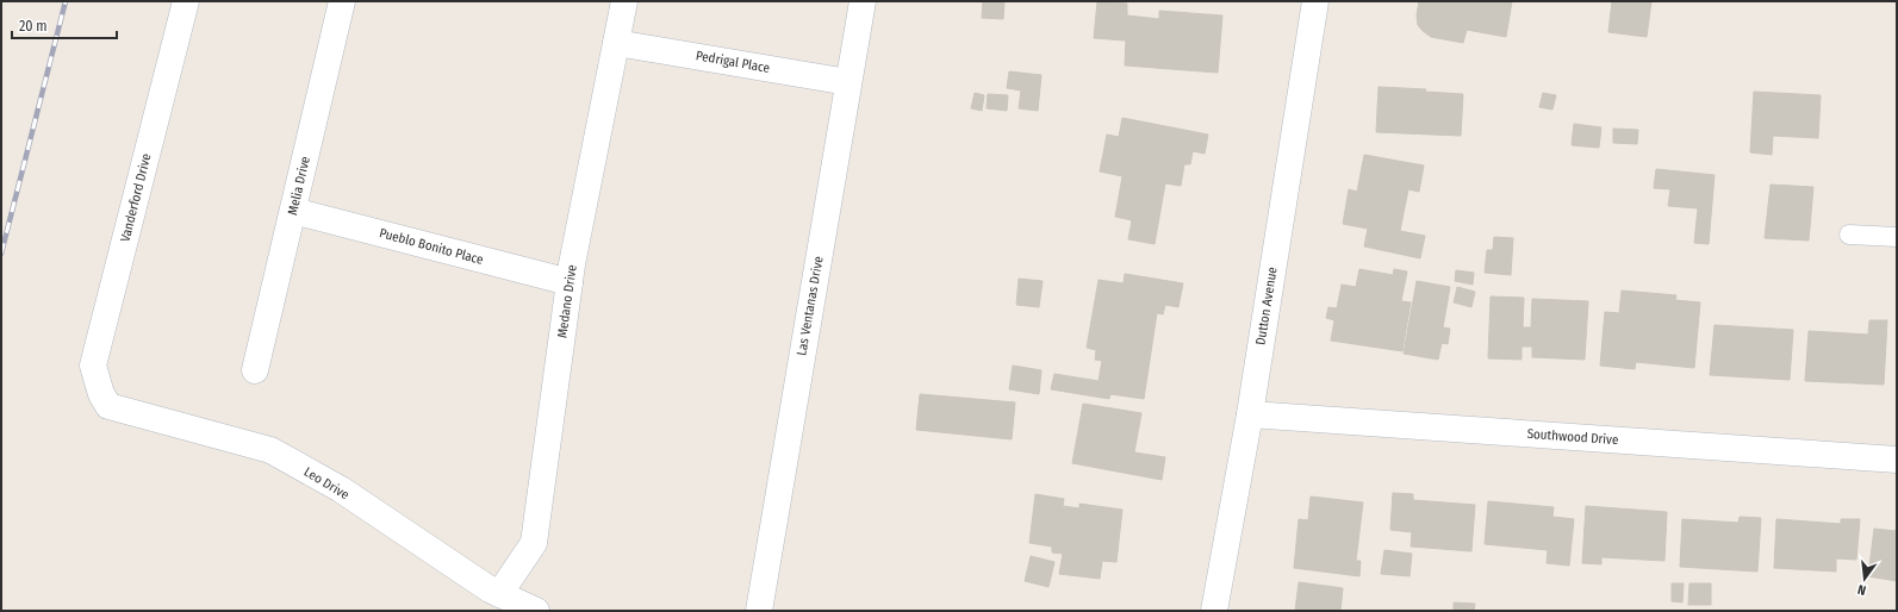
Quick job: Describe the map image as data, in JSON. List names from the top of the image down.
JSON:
{
  "streets": {
    "street": [
      "Pedrigal Place",
      "Melia Drive",
      "Vanderford Drive",
      "Pueblo Bonito Place",
      "Medano Drive",
      "Las Ventanas Drive",
      "Dutton Avenue",
      "Southwood Drive",
      "Leo Drive"
    ]
  },
  "crossings": [
    ["Pedrigal Place", "Medano Drive"],
    ["Pedrigal Place", "Las Ventanas Drive"],
    ["Melia Drive", "Pueblo Bonito Place"],
    ["Vanderford Drive", "Leo Drive"],
    ["Pueblo Bonito Place", "Medano Drive"],
    ["Medano Drive", "Leo Drive"],
    ["Dutton Avenue", "Southwood Drive"]
  ],
  "scale_bar": "20 m",
  "north": "bottom"
}
